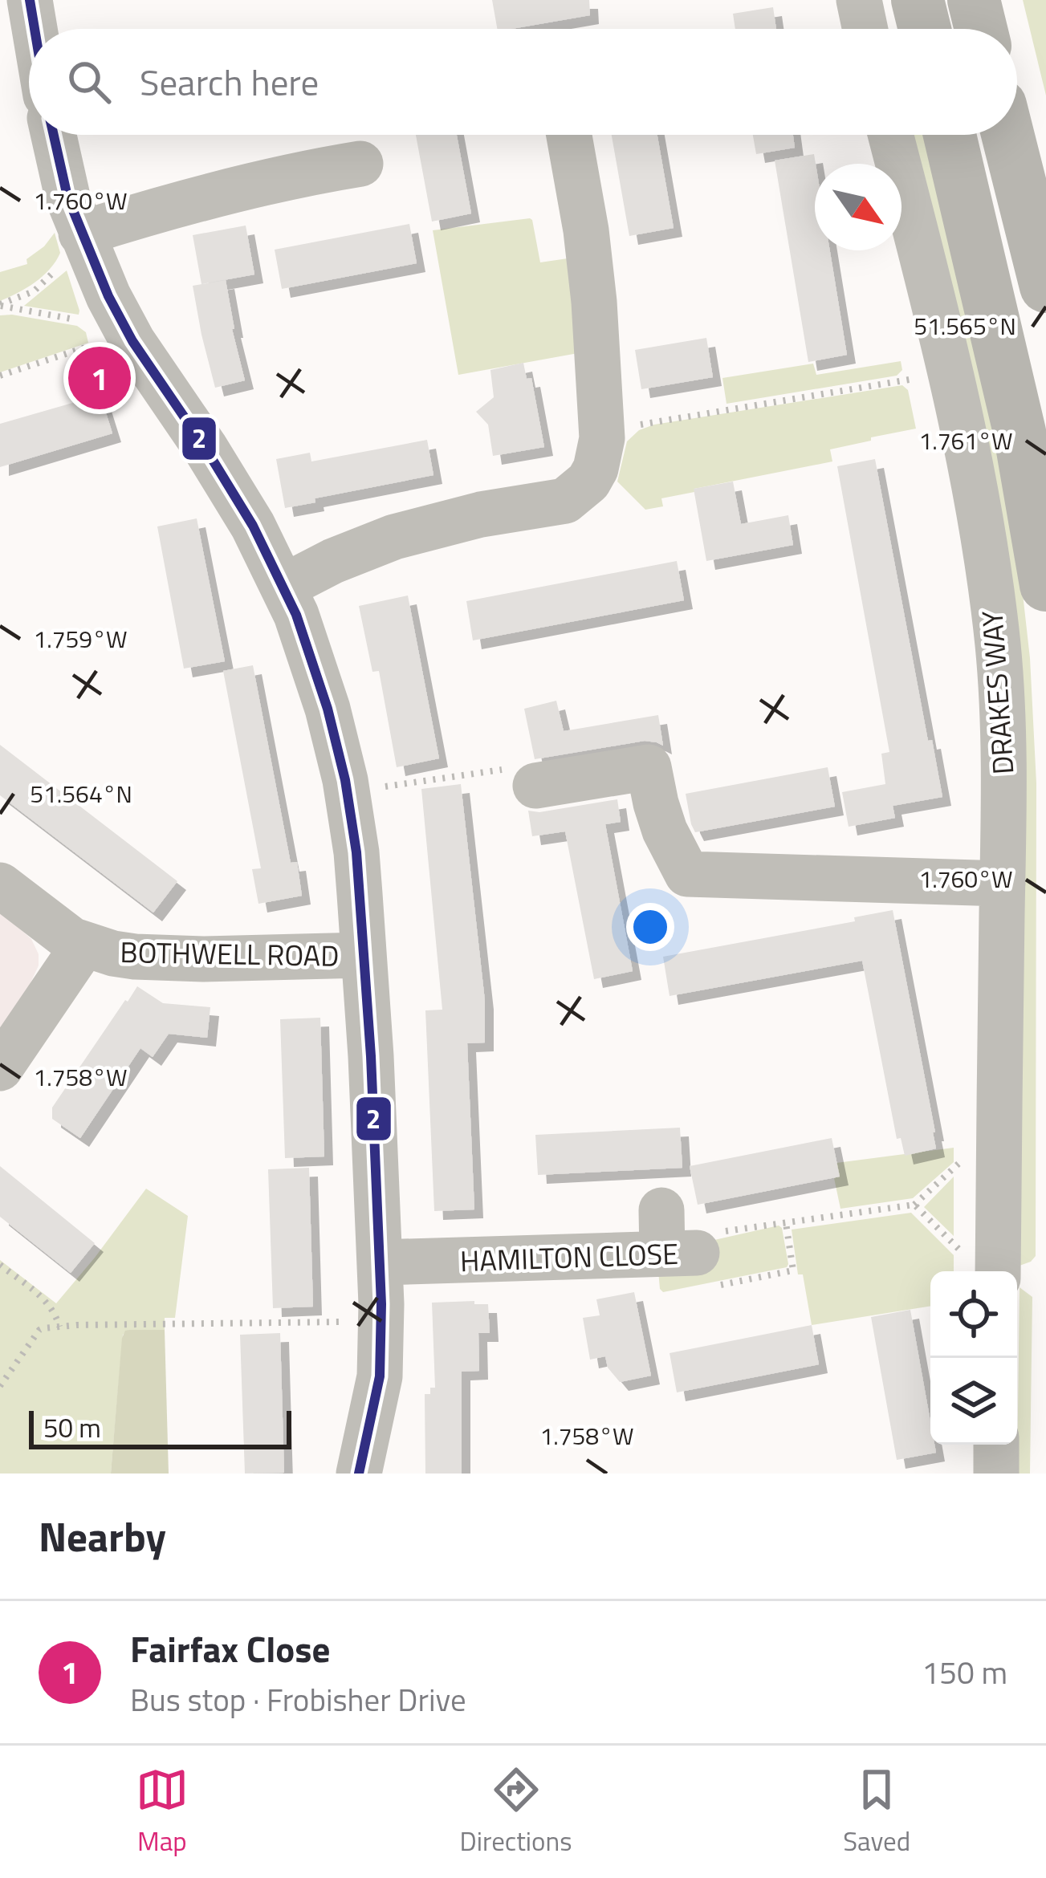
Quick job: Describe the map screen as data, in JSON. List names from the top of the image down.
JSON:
{
  "streets": {
    "street": ["DRAKES WAY", "BOTHWELL ROAD", "HAMILTON CLOSE"]
  },
  "lines": ["transit line 2"],
  "scale_bar": "50 m",
  "north": "bottom right",
  "page": {
    "search": "Search here",
    "pins": "1",
    "scale": "50 m",
    "heading": "Nearby",
    "list": [
      {
        "mark": "1",
        "name": "Fairfax Close",
        "note": "Bus stop · Frobisher Drive",
        "value": "150 m"
      }
    ],
    "nav": ["Map", "Directions", "Saved"]
  },
  "coordinates": [
    "1.760°W",
    "51.565°N",
    "1.761°W",
    "1.759°W",
    "51.564°N",
    "1.758°W"
  ]
}
